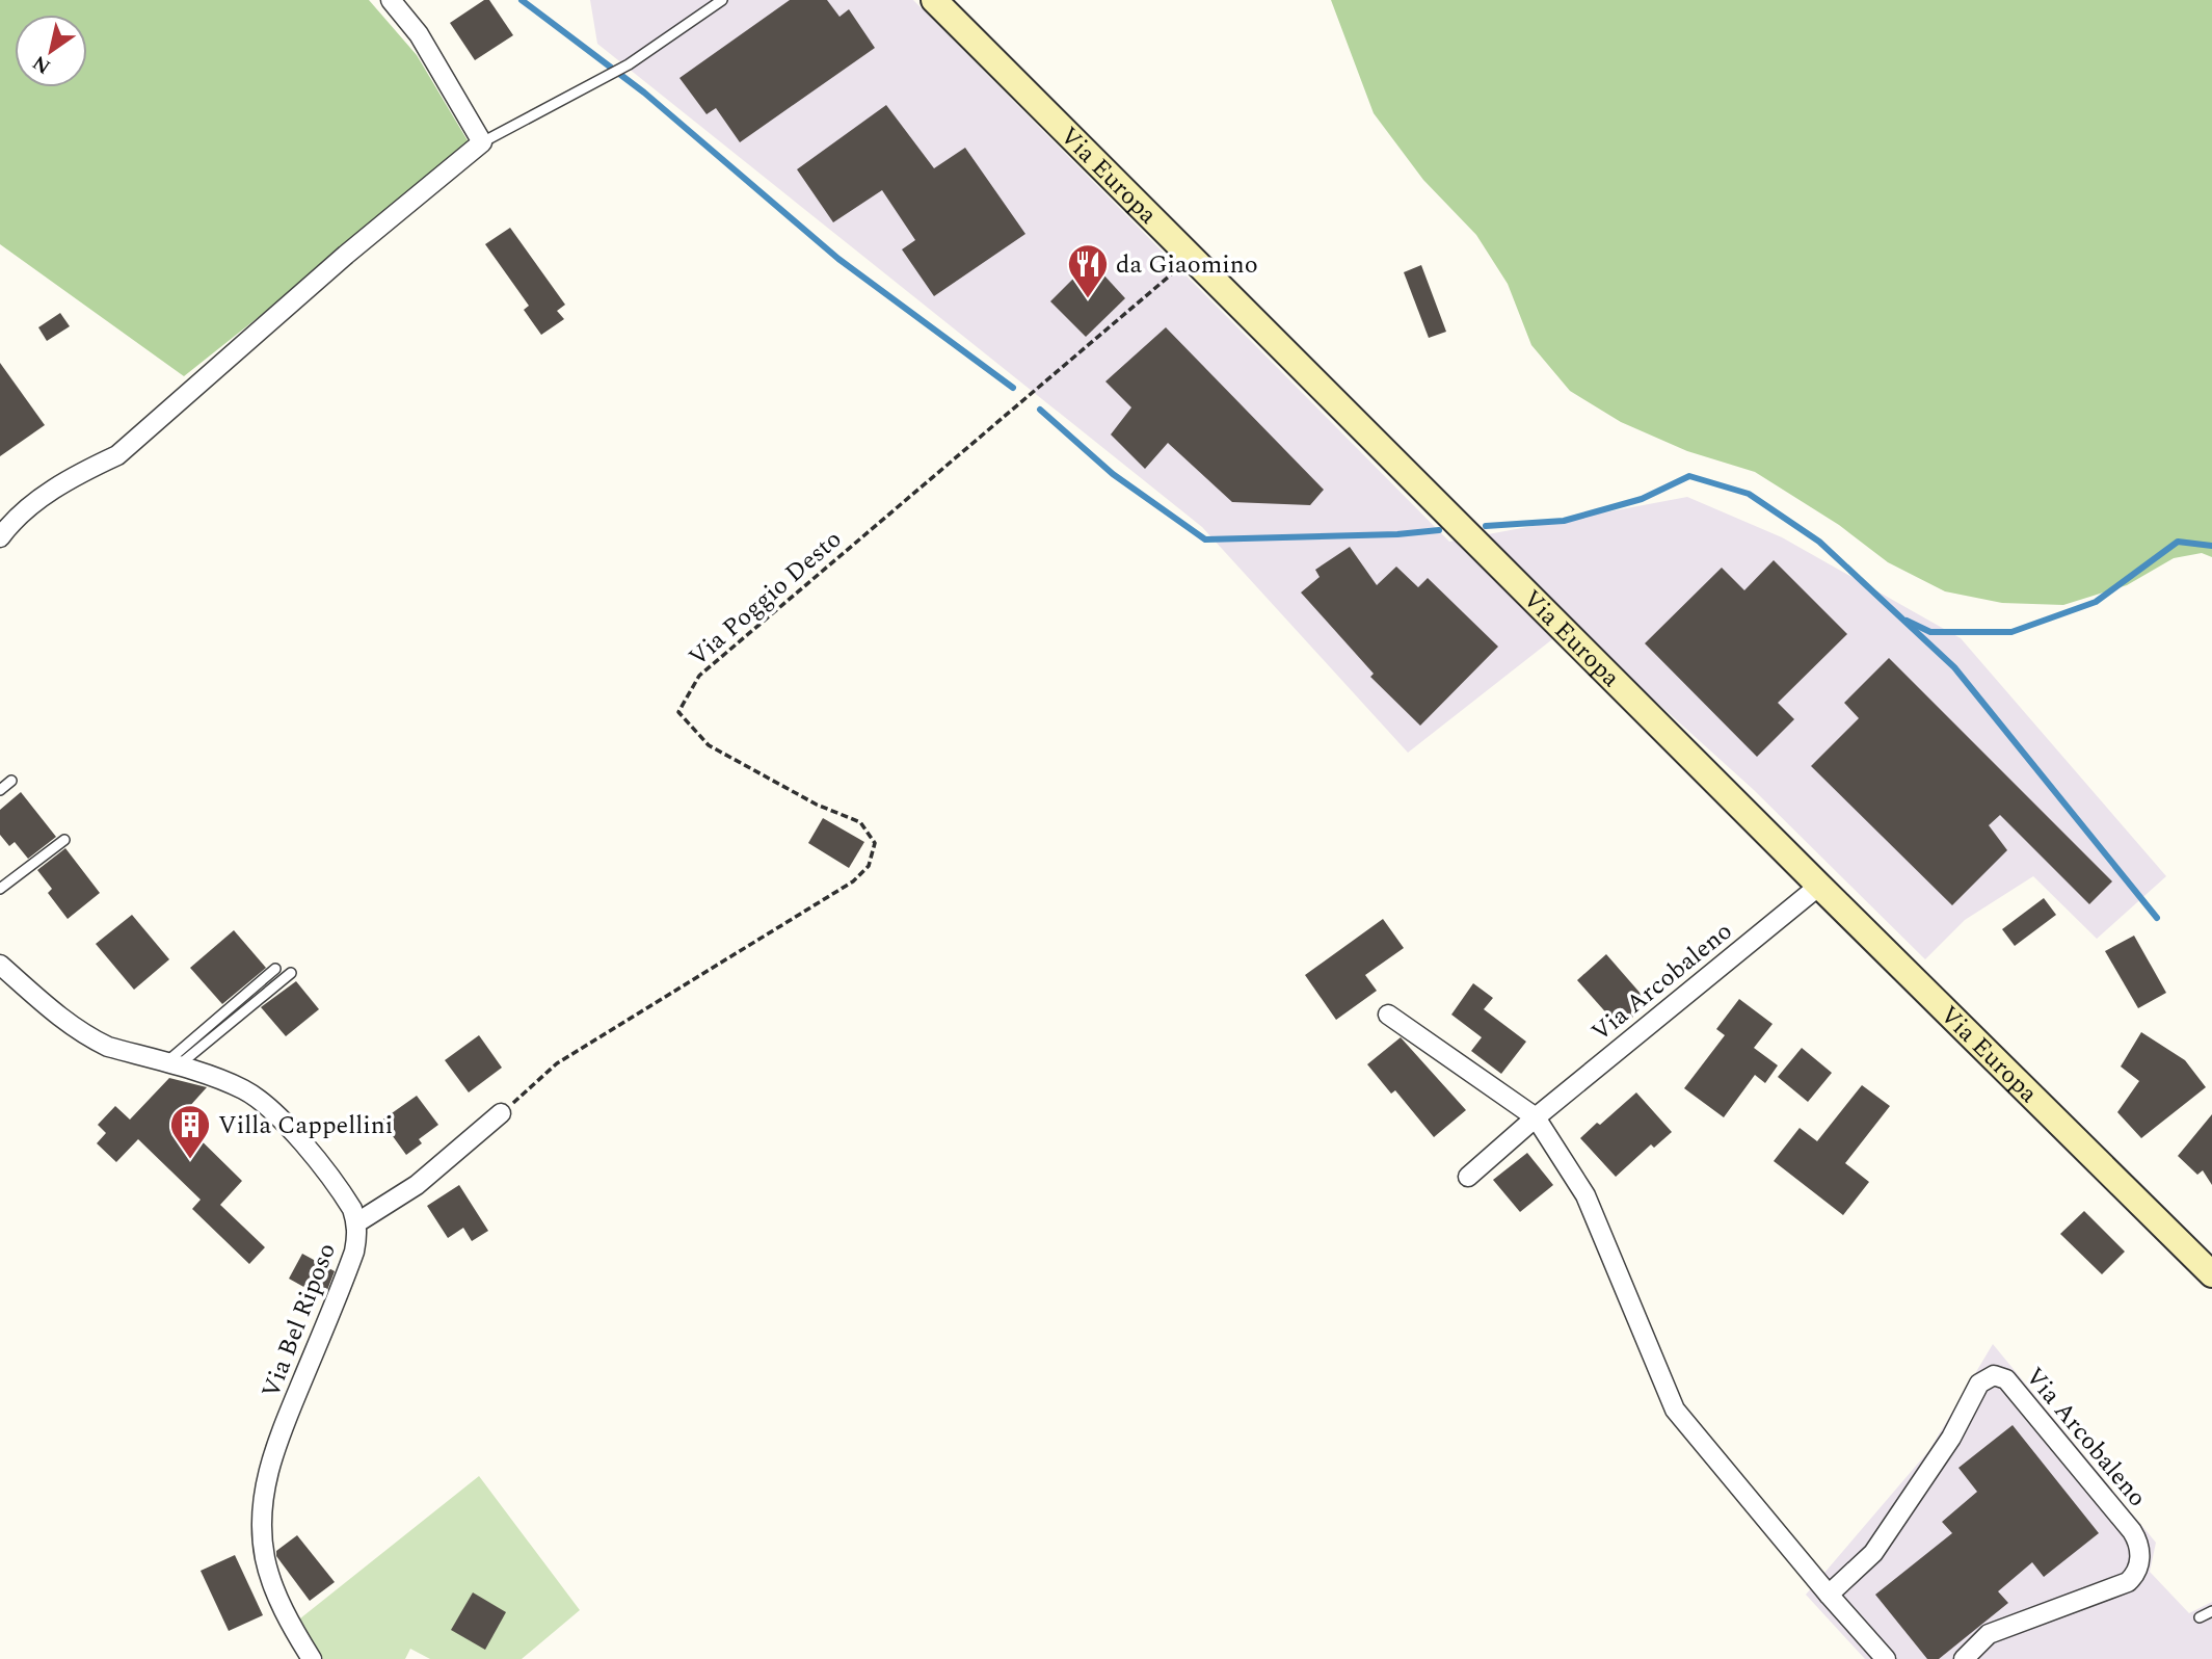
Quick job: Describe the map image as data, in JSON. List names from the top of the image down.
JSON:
{
  "streets": {
    "main road": ["Via Europa"],
    "street": ["Via Arcobaleno", "Via Bel Riposo"],
    "path": ["Via Poggio Desto"]
  },
  "crossings": [
    ["Via Europa", "Via Poggio Desto"],
    ["Via Europa", "Via Arcobaleno"]
  ],
  "places": {
    "restaurant": ["da Giaomino"],
    "building": ["Villa Cappellini"]
  },
  "north": "bottom left"
}
